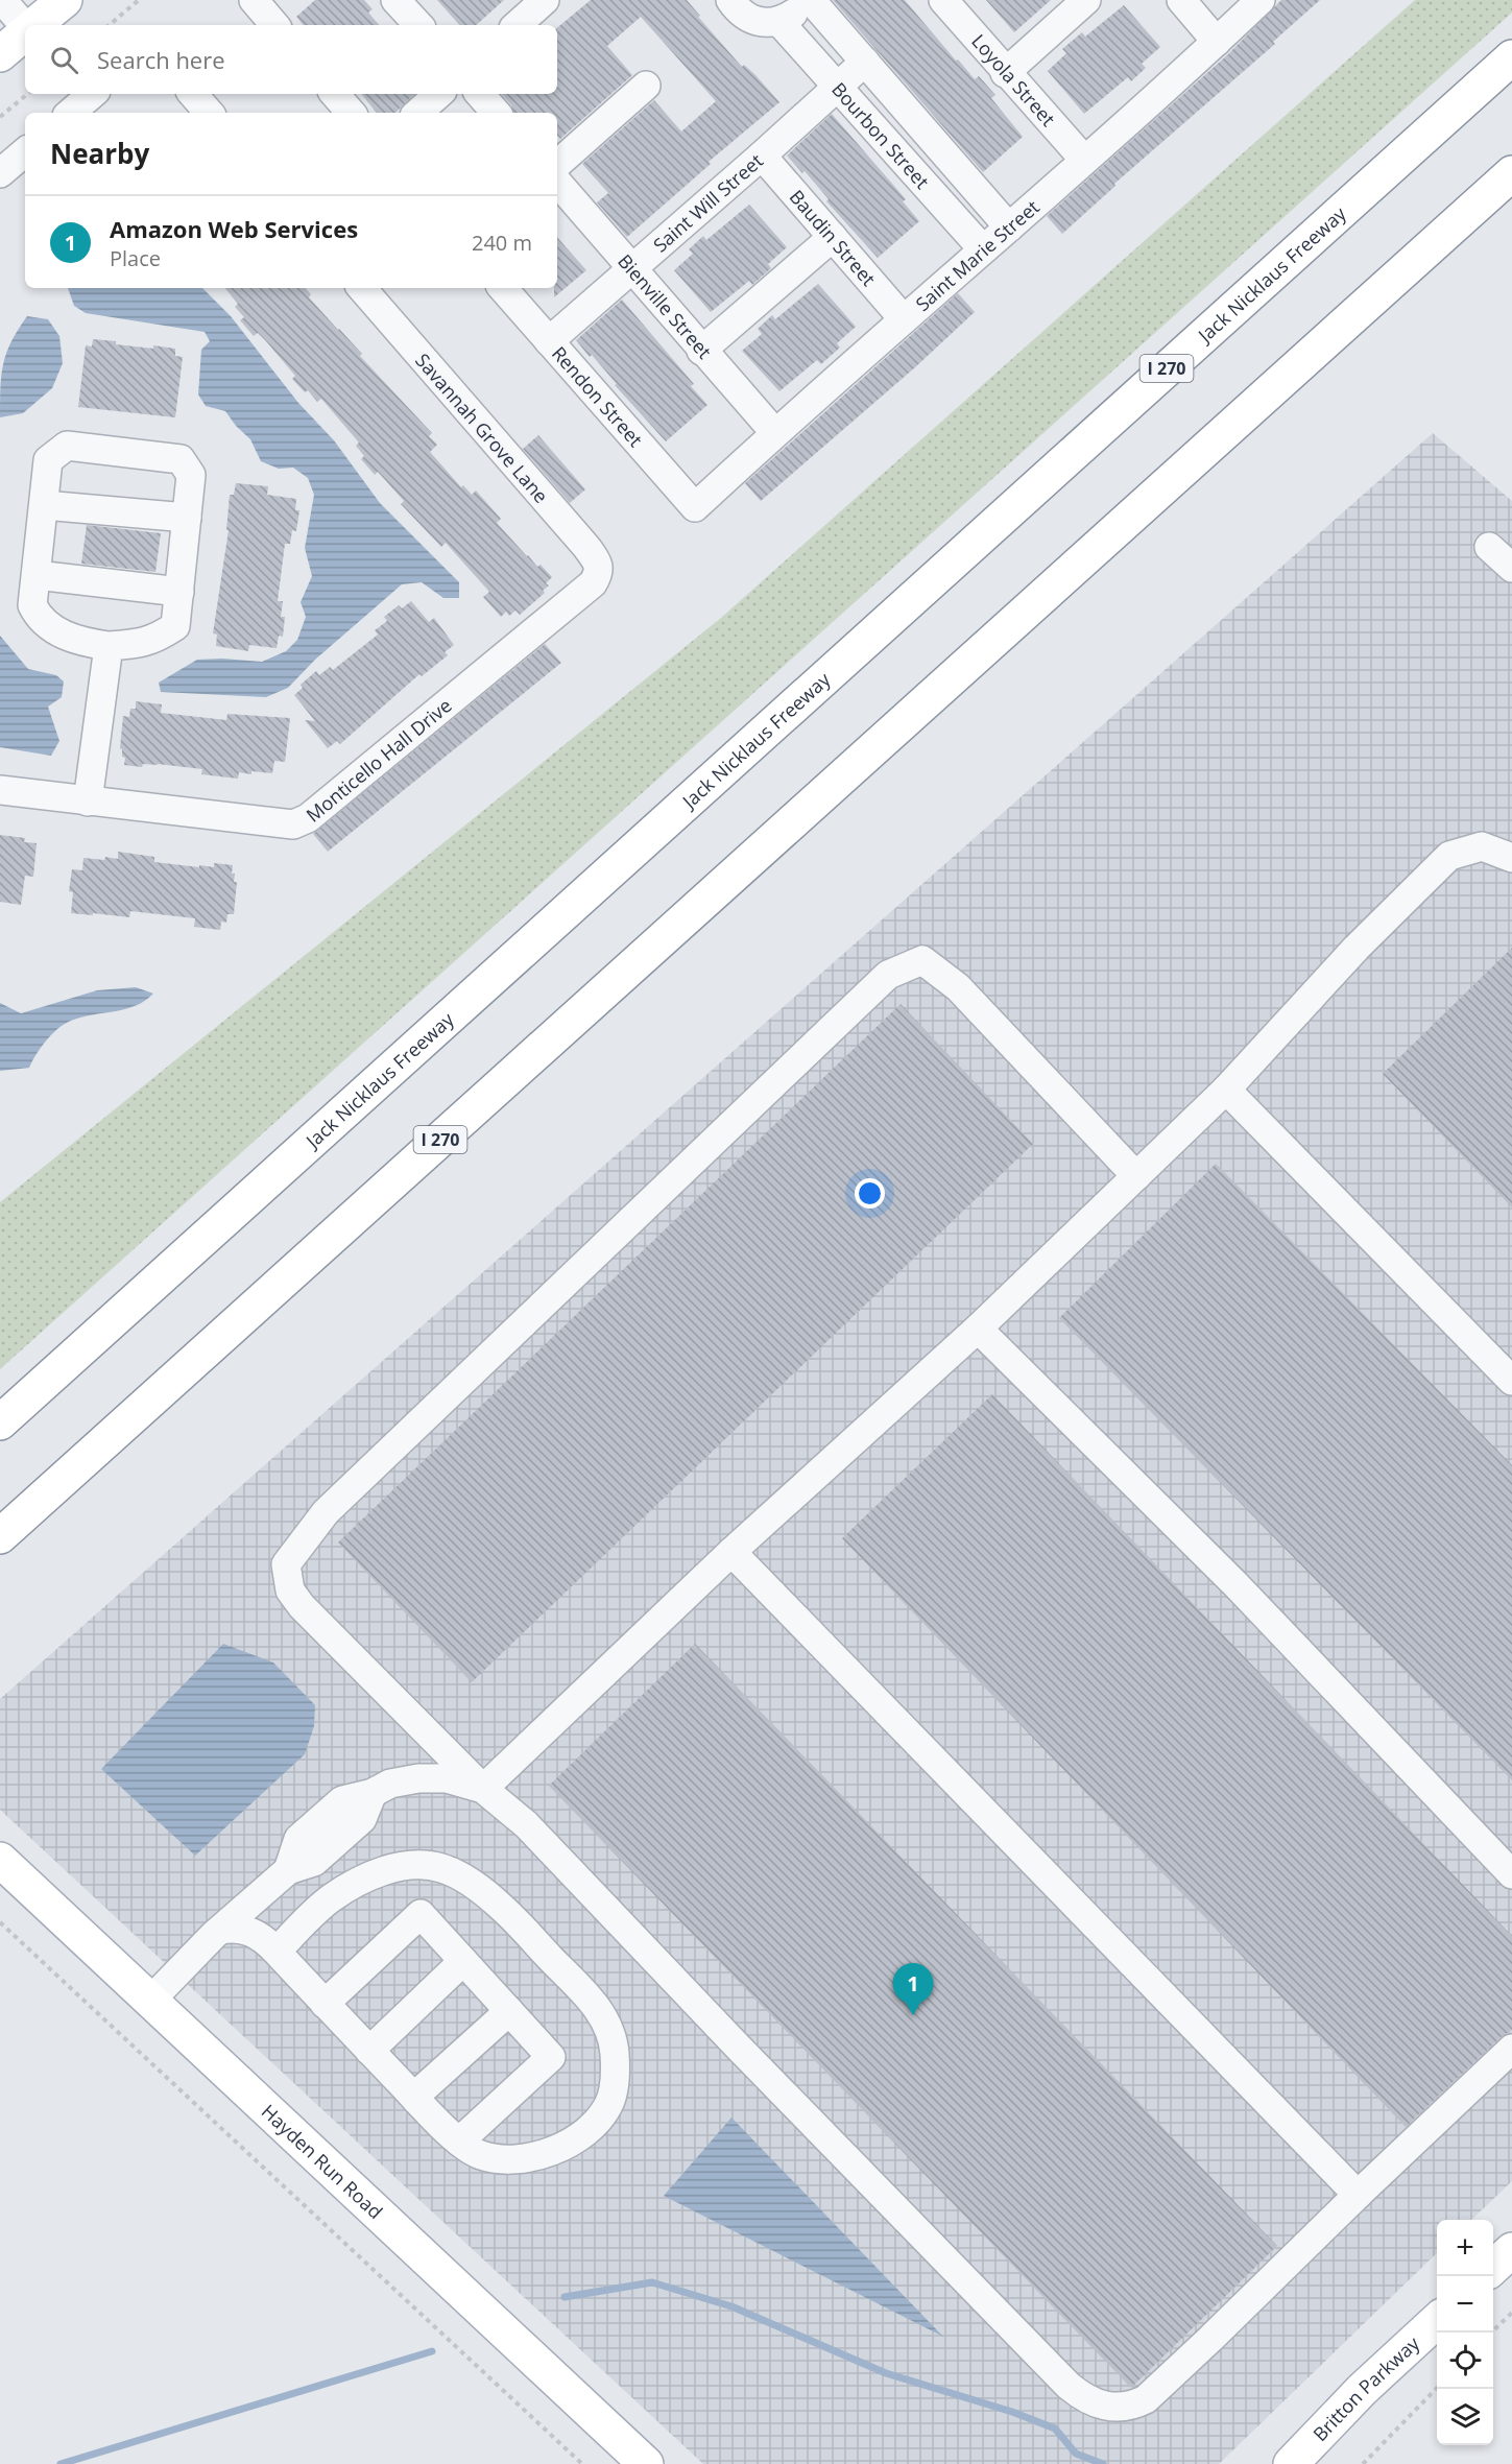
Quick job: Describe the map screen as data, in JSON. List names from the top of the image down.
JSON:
{
  "streets": {
    "main road": [
      "Jack Nicklaus Freeway",
      "I 270",
      "Hayden Run Road",
      "Britton Parkway"
    ],
    "street": [
      "Loyola Street",
      "Bourbon Street",
      "Saint Will Street",
      "Baudin Street",
      "Saint Marie Street",
      "Bienville Street",
      "Rendon Street",
      "Savannah Grove Lane",
      "Monticello Hall Drive"
    ]
  },
  "crossings": [
    ["Loyola Street", "Saint Marie Street"],
    ["Bourbon Street", "Saint Will Street"],
    ["Bourbon Street", "Saint Marie Street"],
    ["Saint Will Street", "Baudin Street"],
    ["Saint Will Street", "Bienville Street"],
    ["Saint Will Street", "Rendon Street"],
    ["Baudin Street", "Saint Marie Street"],
    ["Saint Marie Street", "Bienville Street"],
    ["Saint Marie Street", "Rendon Street"],
    ["Savannah Grove Lane", "Monticello Hall Drive"]
  ],
  "page": {
    "search": "Search here",
    "heading": "Nearby",
    "list": [
      {
        "mark": "1",
        "name": "Amazon Web Services",
        "note": "Place",
        "value": "240 m"
      }
    ],
    "pins": "1",
    "map_buttons": ["+", "−"]
  }
}
